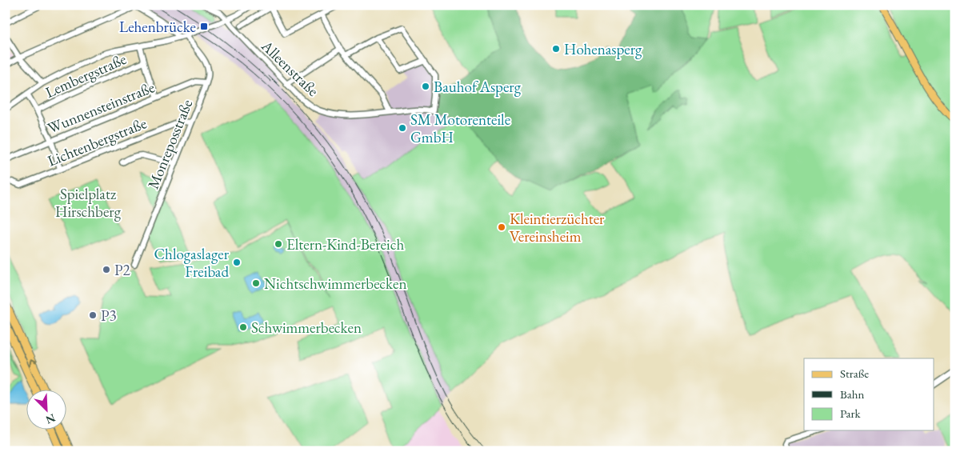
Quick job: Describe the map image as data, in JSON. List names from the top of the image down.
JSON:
{
  "streets": {
    "street": [
      "Alleenstraße",
      "Lembergstraße",
      "Wunnensteinstraße",
      "Lichtenbergstraße",
      "Monreposstraße"
    ]
  },
  "crossings": [
    ["Wunnensteinstraße", "Monreposstraße"],
    ["Lichtenbergstraße", "Monreposstraße"]
  ],
  "parks": ["Spielplatz Hirschberg"],
  "places": {
    "transit": ["Lehenbrücke"],
    "other": [
      "Hohenasperg",
      "Bauhof Asperg",
      "SM Motorenteile GmbH",
      "Kleintierzüchter Vereinsheim",
      "Eltern-Kind-Bereich",
      "Chlogaslager Freibad",
      "P2",
      "Nichtschwimmerbecken",
      "P3",
      "Schwimmerbecken"
    ]
  },
  "legend": ["Straße", "Bahn", "Park"],
  "north": "bottom right"
}
